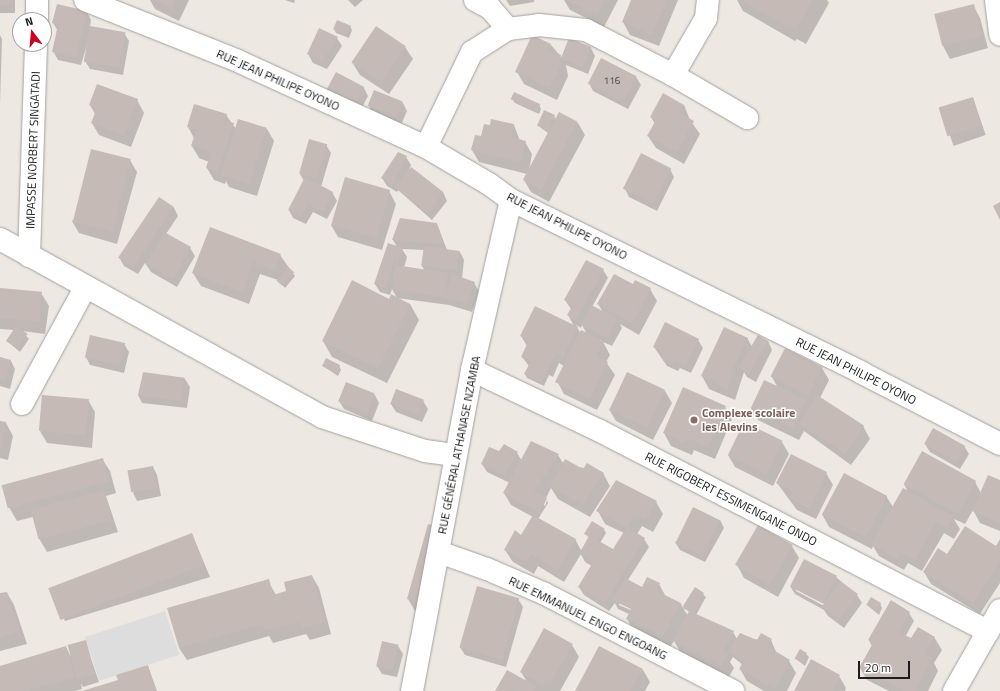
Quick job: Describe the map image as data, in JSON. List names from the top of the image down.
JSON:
{
  "streets": {
    "street": [
      "RUE JEAN PHILIPE OYONO",
      "IMPASSE NORBERT SINGATADI",
      "RUE GÉNÉRAL ATHANASE NZAMBA",
      "RUE RIGOBERT ESSIMENGANE ONDO",
      "RUE EMMANUEL ENGO ENGOANG"
    ]
  },
  "crossings": [
    ["RUE JEAN PHILIPE OYONO", "RUE GÉNÉRAL ATHANASE NZAMBA"],
    ["RUE GÉNÉRAL ATHANASE NZAMBA", "RUE RIGOBERT ESSIMENGANE ONDO"],
    ["RUE GÉNÉRAL ATHANASE NZAMBA", "RUE EMMANUEL ENGO ENGOANG"]
  ],
  "places": ["Complexe scolaire les Alevins"],
  "house_numbers": ["116"],
  "scale_bar": "20 m",
  "north": "top"
}
